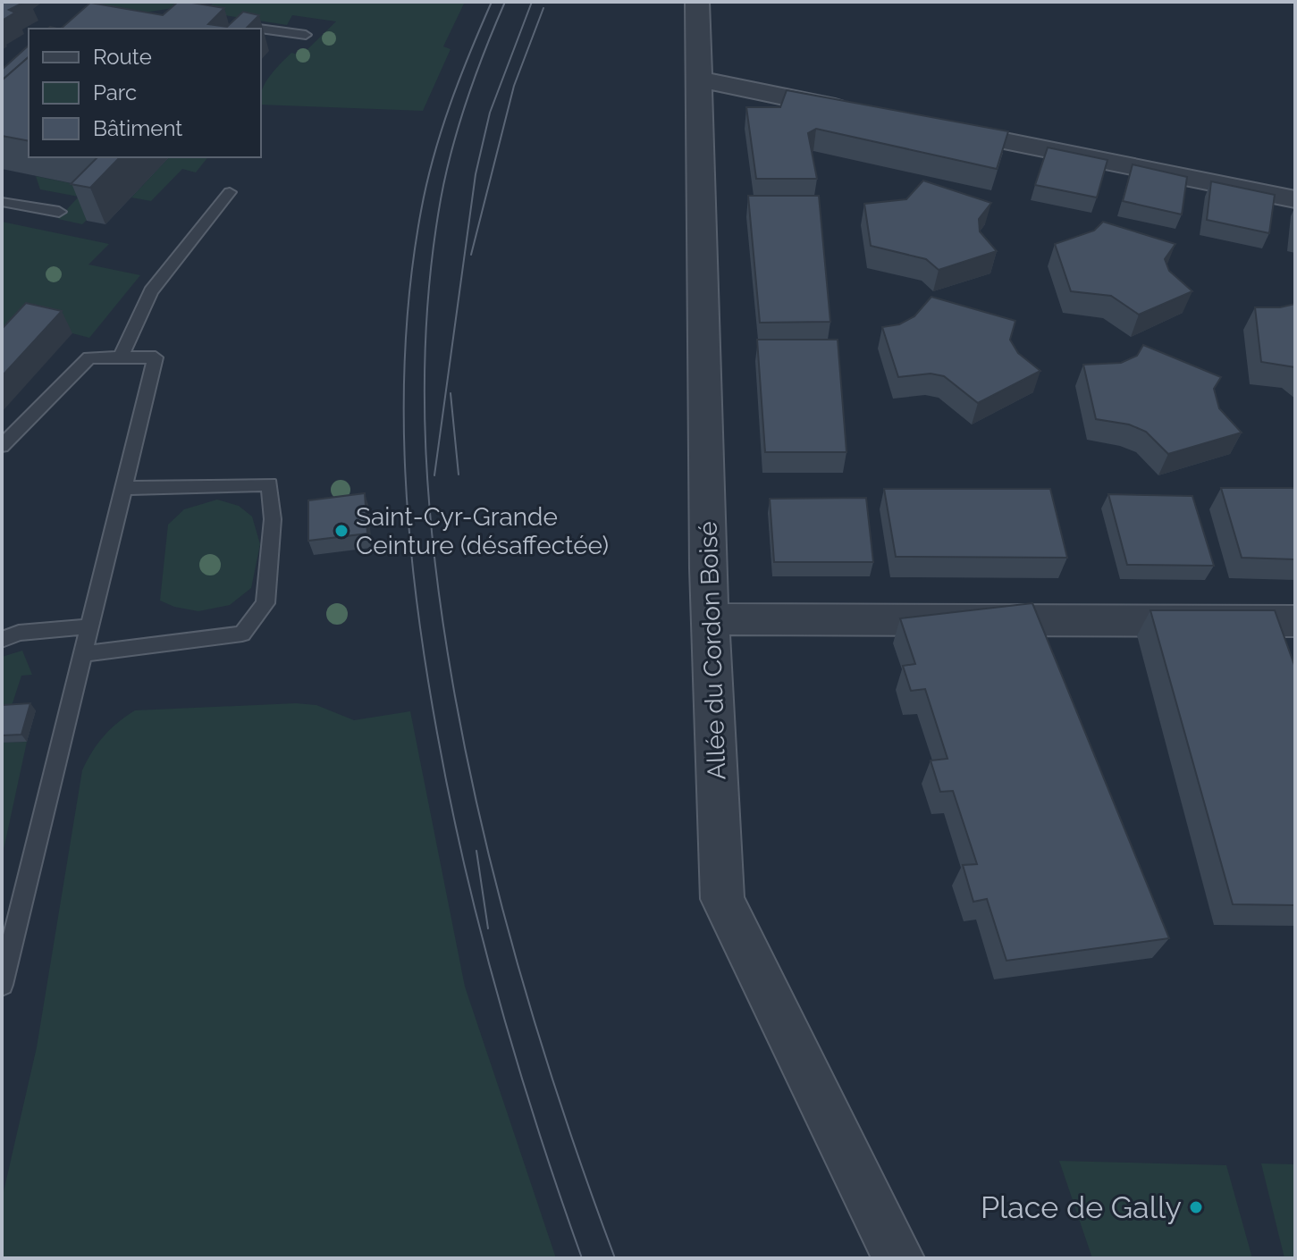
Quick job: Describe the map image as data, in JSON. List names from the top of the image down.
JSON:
{
  "streets": {
    "street": ["Allée du Cordon Boisé"]
  },
  "places": ["Saint-Cyr-Grande Ceinture (désaffectée)", "Place de Gally"],
  "legend": ["Route", "Parc", "Bâtiment"]
}
